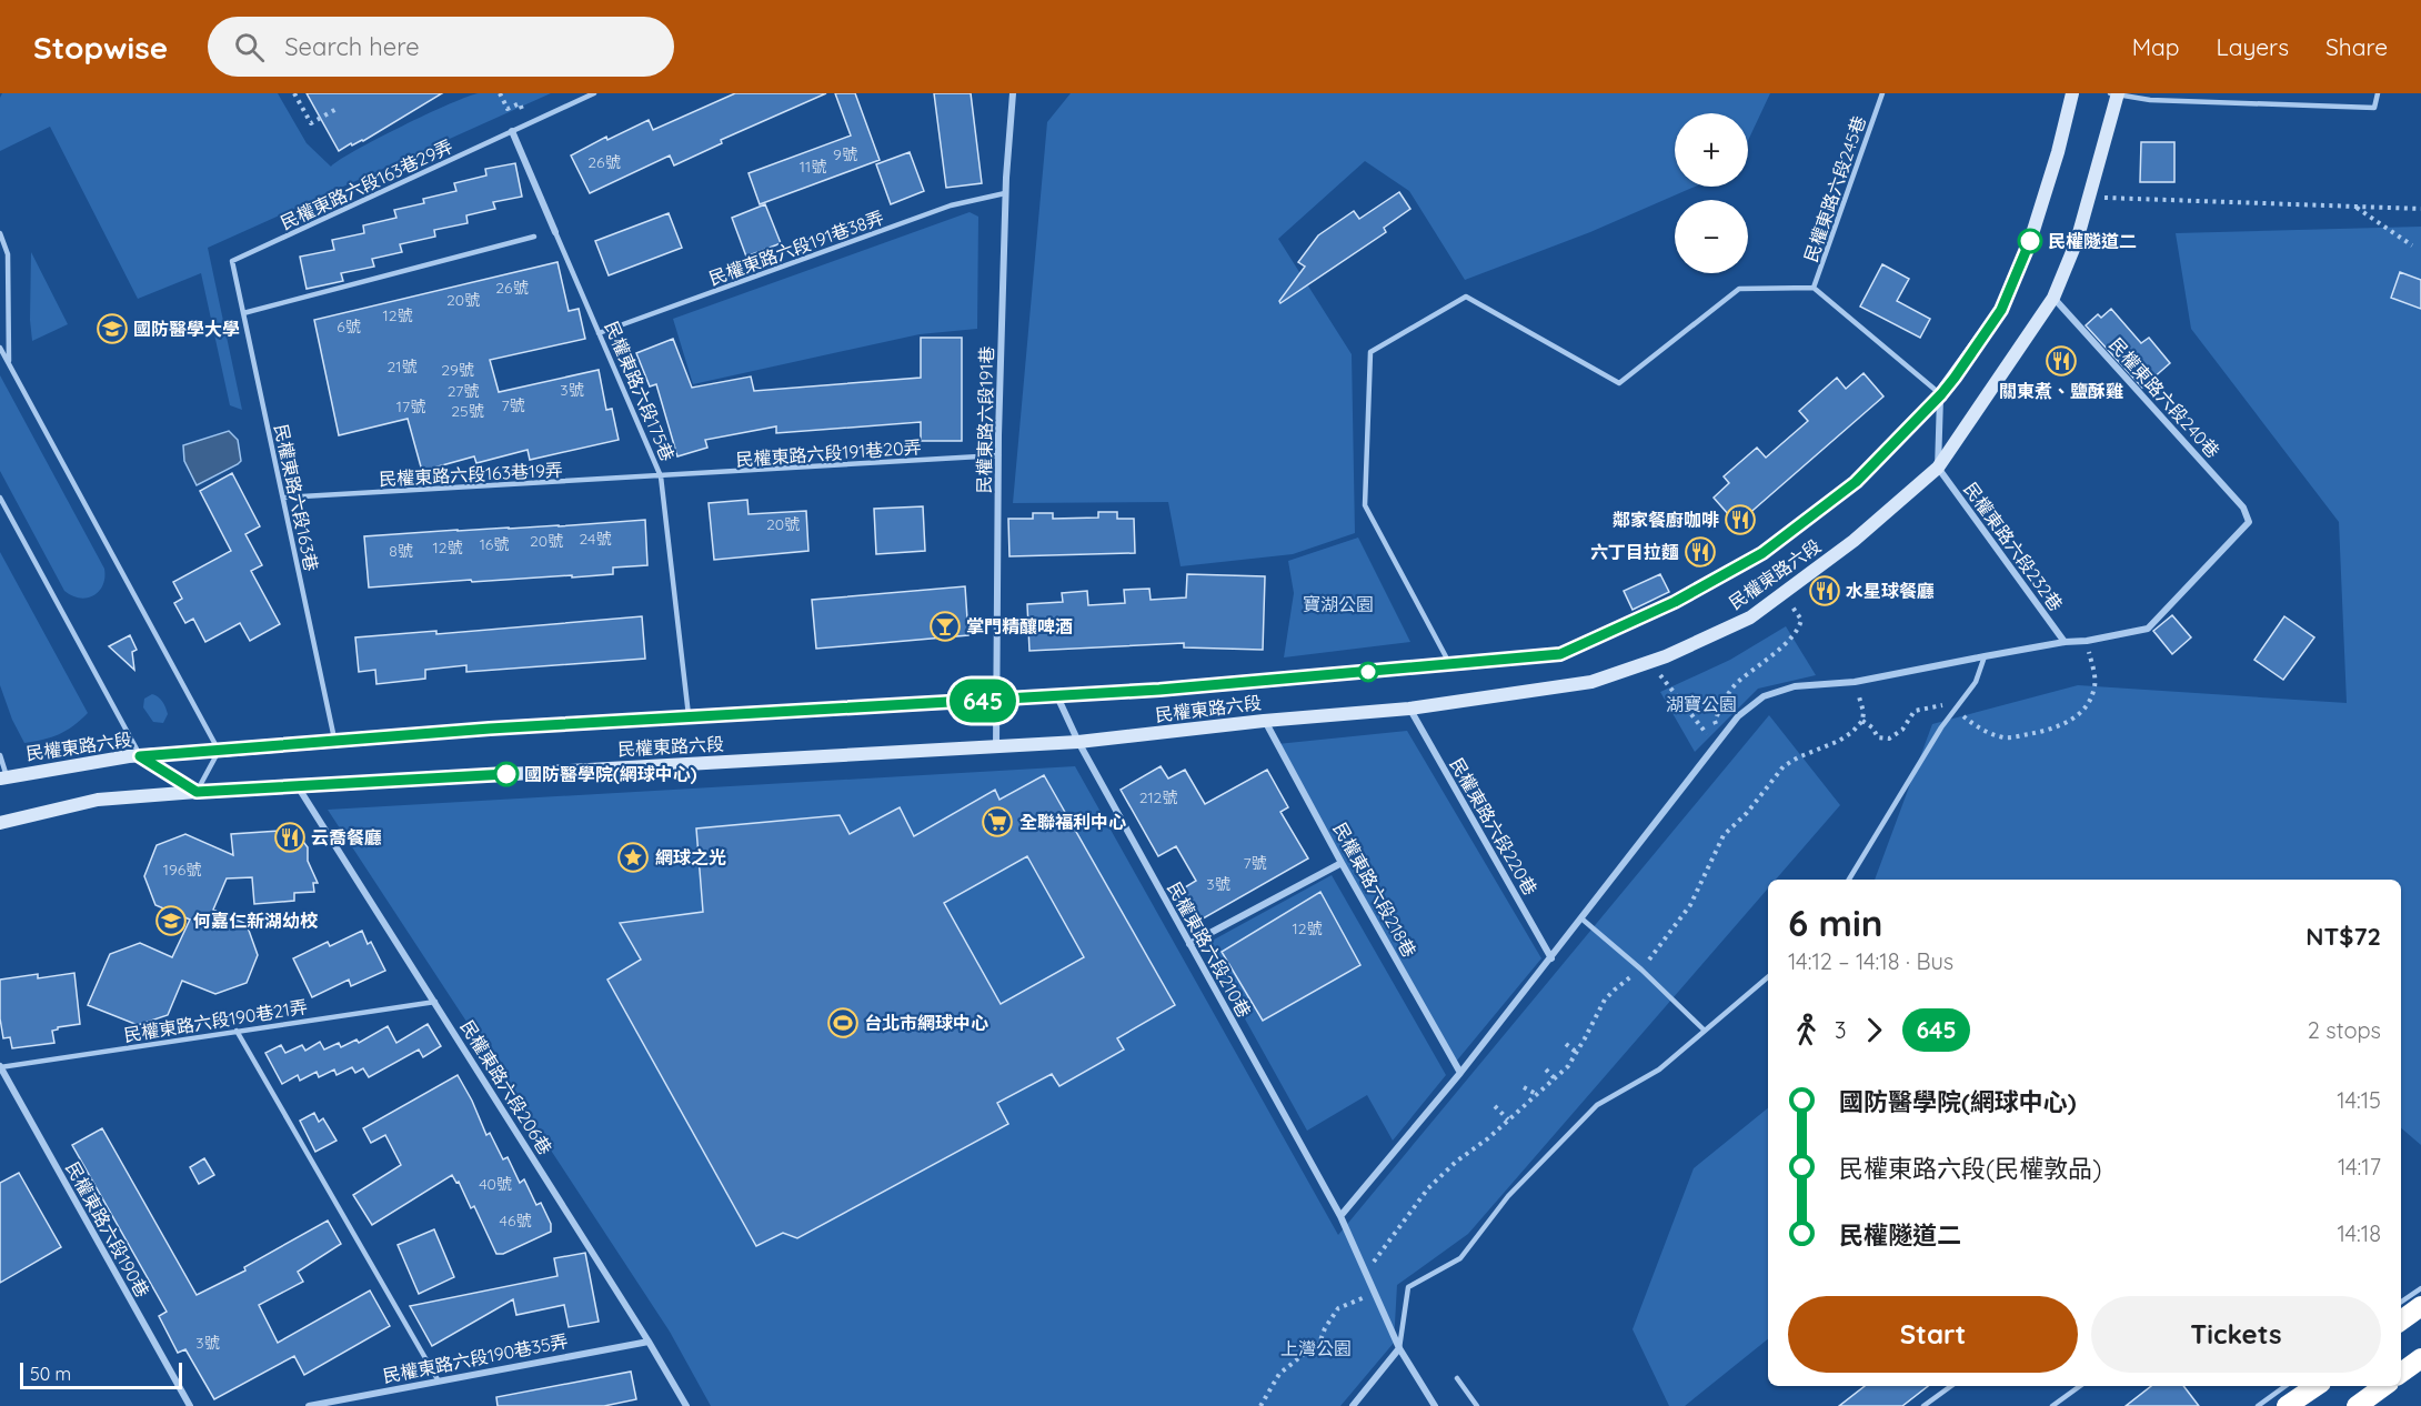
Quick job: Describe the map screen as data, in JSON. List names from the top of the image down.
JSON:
{
  "streets": {
    "main road": ["民權東路六段"],
    "street": [
      "民權東路六段175巷",
      "民權東路六段240巷",
      "民權東路六段191巷",
      "民權東路六段232巷",
      "民權東路六段220巷",
      "民權東路六段218巷",
      "民權東路六段210巷",
      "民權東路六段206巷",
      "民權東路六段190巷",
      "民權東路六段190巷35弄"
    ],
    "lane": [
      "民權東路六段163巷29弄",
      "民權東路六段245巷",
      "民權東路六段191巷38弄",
      "民權東路六段191巷20弄",
      "民權東路六段163巷19弄",
      "民權東路六段163巷",
      "民權東路六段190巷21弄"
    ]
  },
  "crossings": [
    ["民權東路六段163巷29弄", "民權東路六段175巷"],
    ["民權東路六段163巷29弄", "民權東路六段163巷"],
    ["民權東路六段245巷", "民權東路六段"],
    ["民權東路六段191巷38弄", "民權東路六段175巷"],
    ["民權東路六段191巷38弄", "民權東路六段191巷"],
    ["民權東路六段175巷", "民權東路六段191巷20弄"],
    ["民權東路六段175巷", "民權東路六段163巷19弄"],
    ["民權東路六段175巷", "民權東路六段"],
    ["民權東路六段240巷", "民權東路六段"],
    ["民權東路六段191巷", "民權東路六段191巷20弄"],
    ["民權東路六段191巷", "民權東路六段"],
    ["民權東路六段191巷20弄", "民權東路六段163巷19弄"],
    ["民權東路六段163巷19弄", "民權東路六段163巷"],
    ["民權東路六段163巷", "民權東路六段"],
    ["民權東路六段232巷", "民權東路六段"],
    ["民權東路六段", "民權東路六段220巷"],
    ["民權東路六段", "民權東路六段218巷"],
    ["民權東路六段", "民權東路六段210巷"],
    ["民權東路六段", "民權東路六段206巷"],
    ["民權東路六段190巷21弄", "民權東路六段206巷"],
    ["民權東路六段190巷21弄", "民權東路六段190巷"],
    ["民權東路六段206巷", "民權東路六段190巷35弄"]
  ],
  "parks": ["寶湖公園", "湖寶公園", "上灣公園"],
  "places": {
    "other": ["民權隧道二", "國防醫學院(網球中心)"],
    "school or university": ["國防醫學大學", "何嘉仁新湖幼校"],
    "restaurant": [
      "關東煮、鹽酥雞",
      "鄰家餐廚咖啡",
      "六丁目拉麵",
      "水星球餐廳",
      "云喬餐廳"
    ],
    "bar": ["掌門精釀啤酒"],
    "supermarket": ["全聯福利中心"],
    "place": ["網球之光"],
    "sports": ["台北市網球中心"]
  },
  "lines": ["bus line 645"],
  "house_numbers": [
    "9號",
    "26號",
    "11號",
    "26號",
    "20號",
    "12號",
    "6號",
    "21號",
    "29號",
    "3號",
    "27號",
    "7號",
    "17號",
    "25號",
    "20號",
    "24號",
    "20號",
    "16號",
    "12號",
    "8號",
    "212號",
    "7號",
    "196號",
    "3號",
    "12號",
    "40號",
    "46號",
    "3號"
  ],
  "scale_bar": "50 m",
  "page": {
    "header": "Stopwise",
    "search": "Search here",
    "nav": ["Map", "Layers", "Share"],
    "on_map": "645",
    "map_buttons": ["+", "−"],
    "heading": ["6 min", "14:12 – 14:18 · Bus", "NT$72"],
    "legs": ["3", "645", "2 stops"],
    "list": [
      {
        "name": "國防醫學院(網球中心)",
        "value": "14:15"
      },
      {
        "name": "民權東路六段(民權敦品)",
        "value": "14:17"
      },
      {
        "name": "民權隧道二",
        "value": "14:18"
      }
    ],
    "buttons": ["Start", "Tickets"],
    "scale": "50 m"
  }
}
